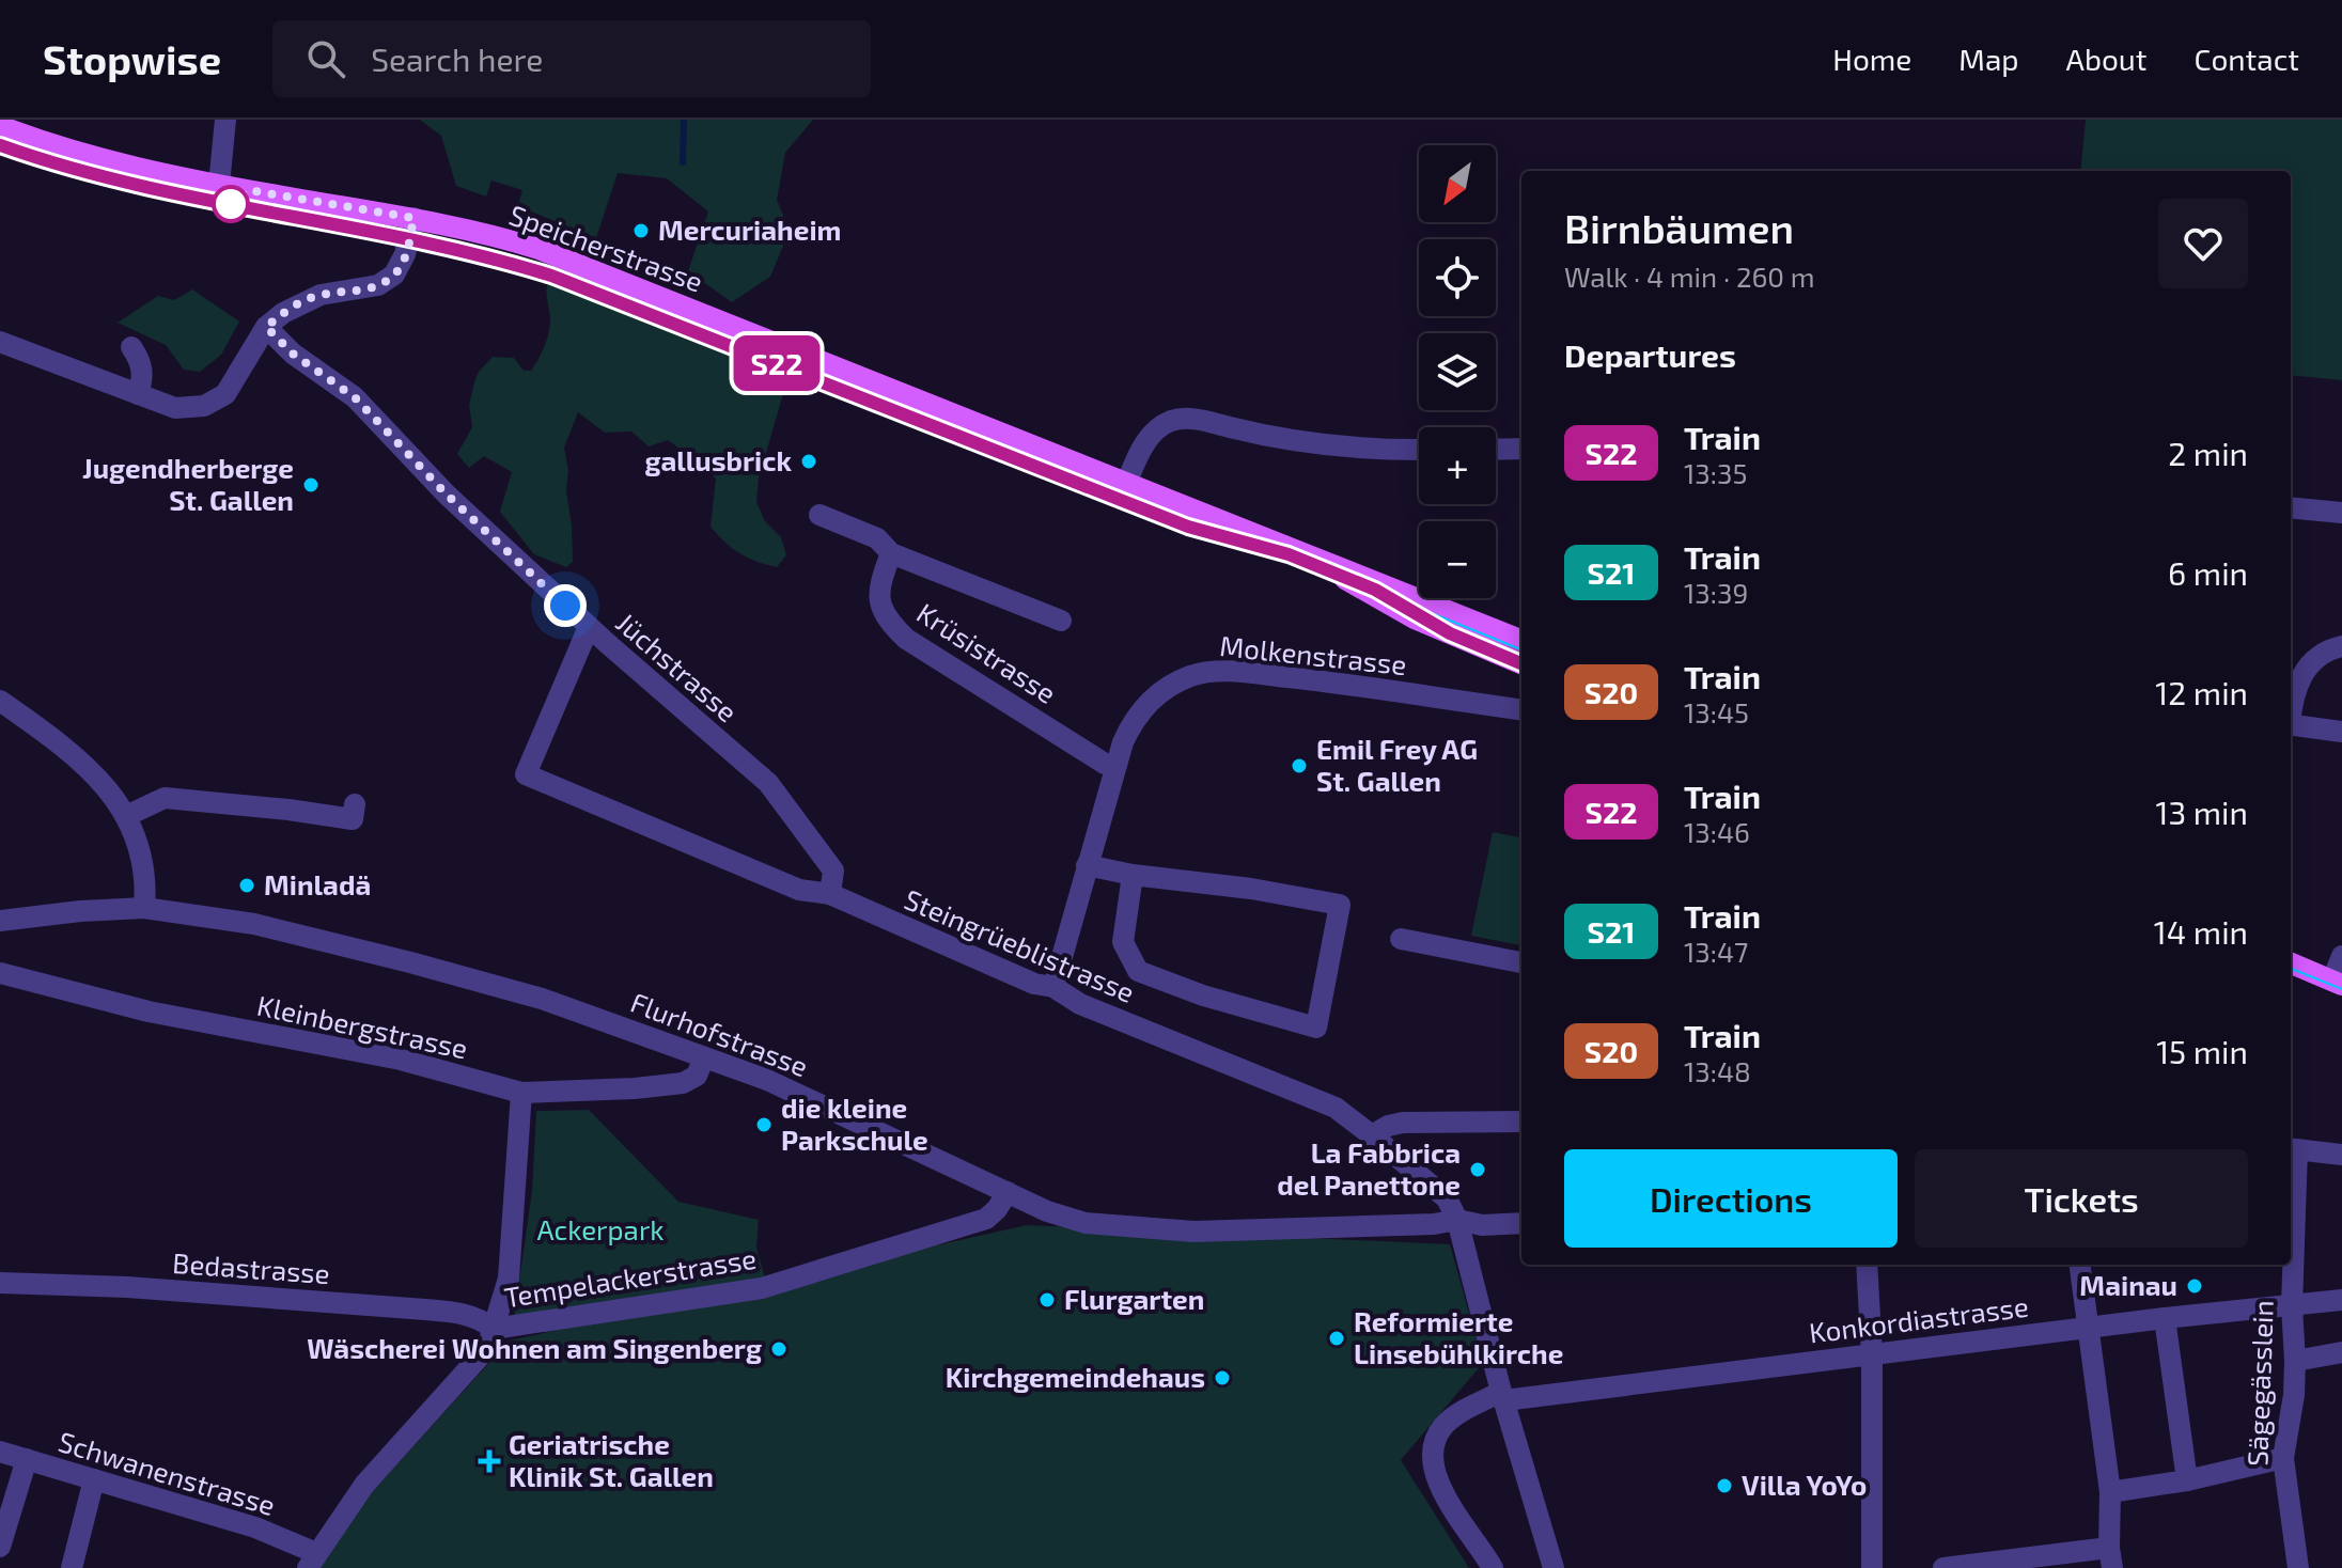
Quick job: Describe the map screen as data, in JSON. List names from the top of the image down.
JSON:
{
  "streets": {
    "main road": ["Speicherstrasse"],
    "street": [
      "Krüsistrasse",
      "Molkenstrasse",
      "Jüchstrasse",
      "Steingrüeblistrasse",
      "Kleinbergstrasse",
      "Flurhofstrasse",
      "Bedastrasse",
      "Tempelackerstrasse",
      "Konkordiastrasse",
      "Sägegässlein",
      "Schwanenstrasse"
    ]
  },
  "crossings": [
    ["Krüsistrasse", "Molkenstrasse"],
    ["Molkenstrasse", "Steingrüeblistrasse"],
    ["Jüchstrasse", "Steingrüeblistrasse"],
    ["Steingrüeblistrasse", "Flurhofstrasse"],
    ["Kleinbergstrasse", "Flurhofstrasse"],
    ["Flurhofstrasse", "Tempelackerstrasse"],
    ["Bedastrasse", "Tempelackerstrasse"],
    ["Tempelackerstrasse", "Schwanenstrasse"],
    ["Konkordiastrasse", "Sägegässlein"]
  ],
  "parks": ["Ackerpark"],
  "places": {
    "other": [
      "Mercuriaheim",
      "gallusbrick",
      "Jugendherberge St. Gallen",
      "Emil Frey AG St. Gallen",
      "Minladä",
      "die kleine Parkschule",
      "La Fabbrica del Panettone",
      "Mainau",
      "Flurgarten",
      "Reformierte Linsebühlkirche",
      "Wäscherei Wohnen am Singenberg",
      "Kirchgemeindehaus",
      "Villa YoYo"
    ],
    "health": ["Geriatrische Klinik St. Gallen"]
  },
  "north": "bottom left",
  "page": {
    "header": "Stopwise",
    "search": "Search here",
    "nav": [
      "Home",
      "Map",
      "About",
      "Contact"
    ],
    "on_map": "S22",
    "map_buttons": ["+", "−"],
    "heading": [
      ["Birnbäumen", "Walk · 4 min · 260 m"],
      "Departures"
    ],
    "list": [
      {
        "mark": "S22",
        "name": "Train",
        "note": "13:35",
        "value": "2 min"
      },
      {
        "mark": "S21",
        "name": "Train",
        "note": "13:39",
        "value": "6 min"
      },
      {
        "mark": "S20",
        "name": "Train",
        "note": "13:45",
        "value": "12 min"
      },
      {
        "mark": "S22",
        "name": "Train",
        "note": "13:46",
        "value": "13 min"
      },
      {
        "mark": "S21",
        "name": "Train",
        "note": "13:47",
        "value": "14 min"
      },
      {
        "mark": "S20",
        "name": "Train",
        "note": "13:48",
        "value": "15 min"
      }
    ],
    "buttons": ["Directions", "Tickets"]
  }
}
